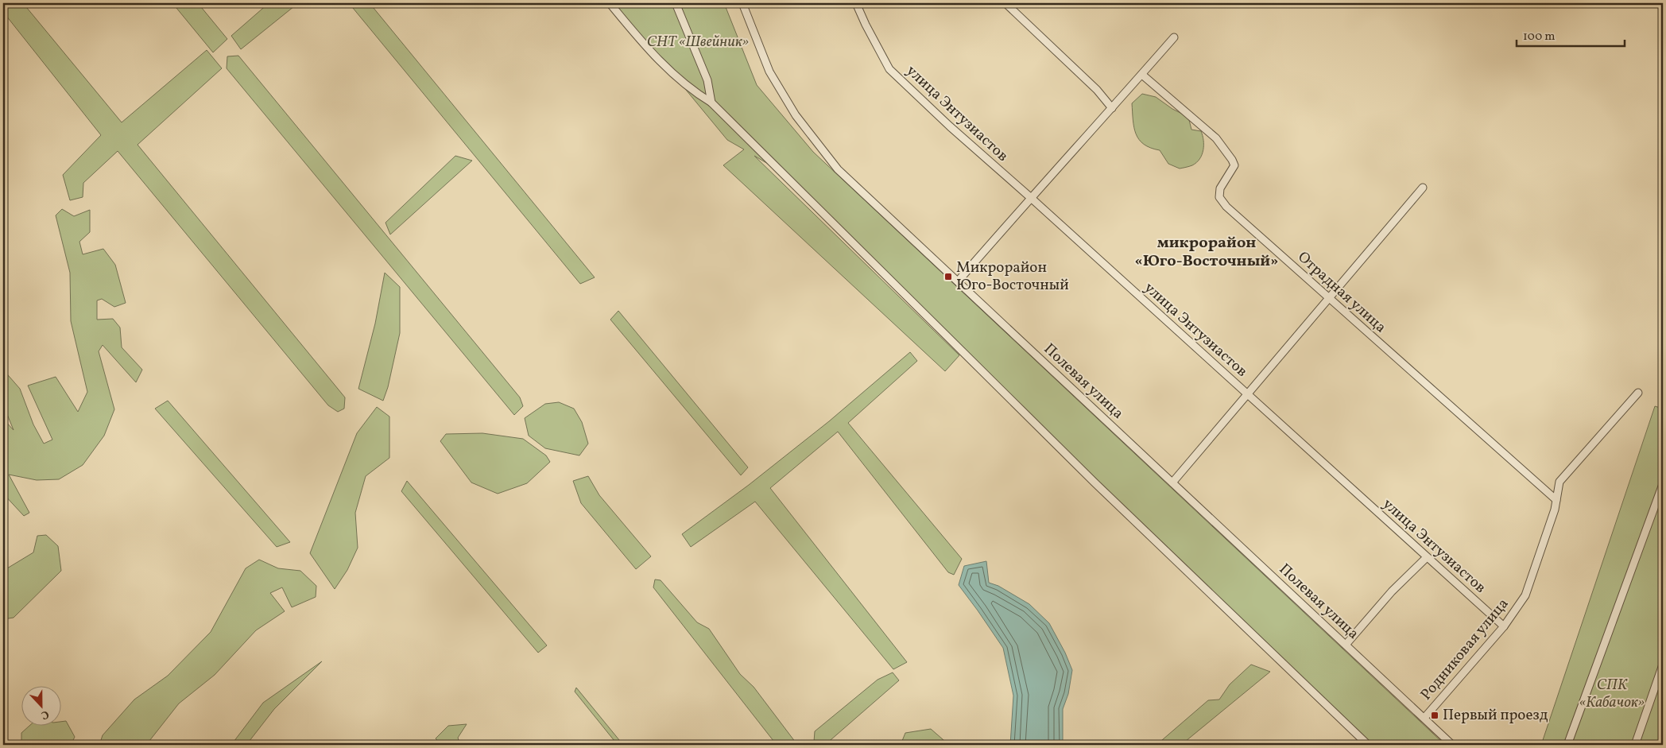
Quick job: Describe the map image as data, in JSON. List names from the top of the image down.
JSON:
{
  "streets": {
    "street": [
      "улица Энтузиастов",
      "Отрадная улица",
      "Полевая улица",
      "Родниковая улица"
    ]
  },
  "crossings": [
    ["улица Энтузиастов", "Родниковая улица"],
    ["Отрадная улица", "Родниковая улица"],
    ["Полевая улица", "Родниковая улица"]
  ],
  "districts": ["микрорайон «Юго-Восточный»"],
  "parks": ["СНТ «Швейник»", "СПК «Кабачок»"],
  "places": {
    "transit": ["Микрорайон Юго-Восточный", "Первый проезд"]
  },
  "scale_bar": "100 m",
  "north": "bottom"
}
